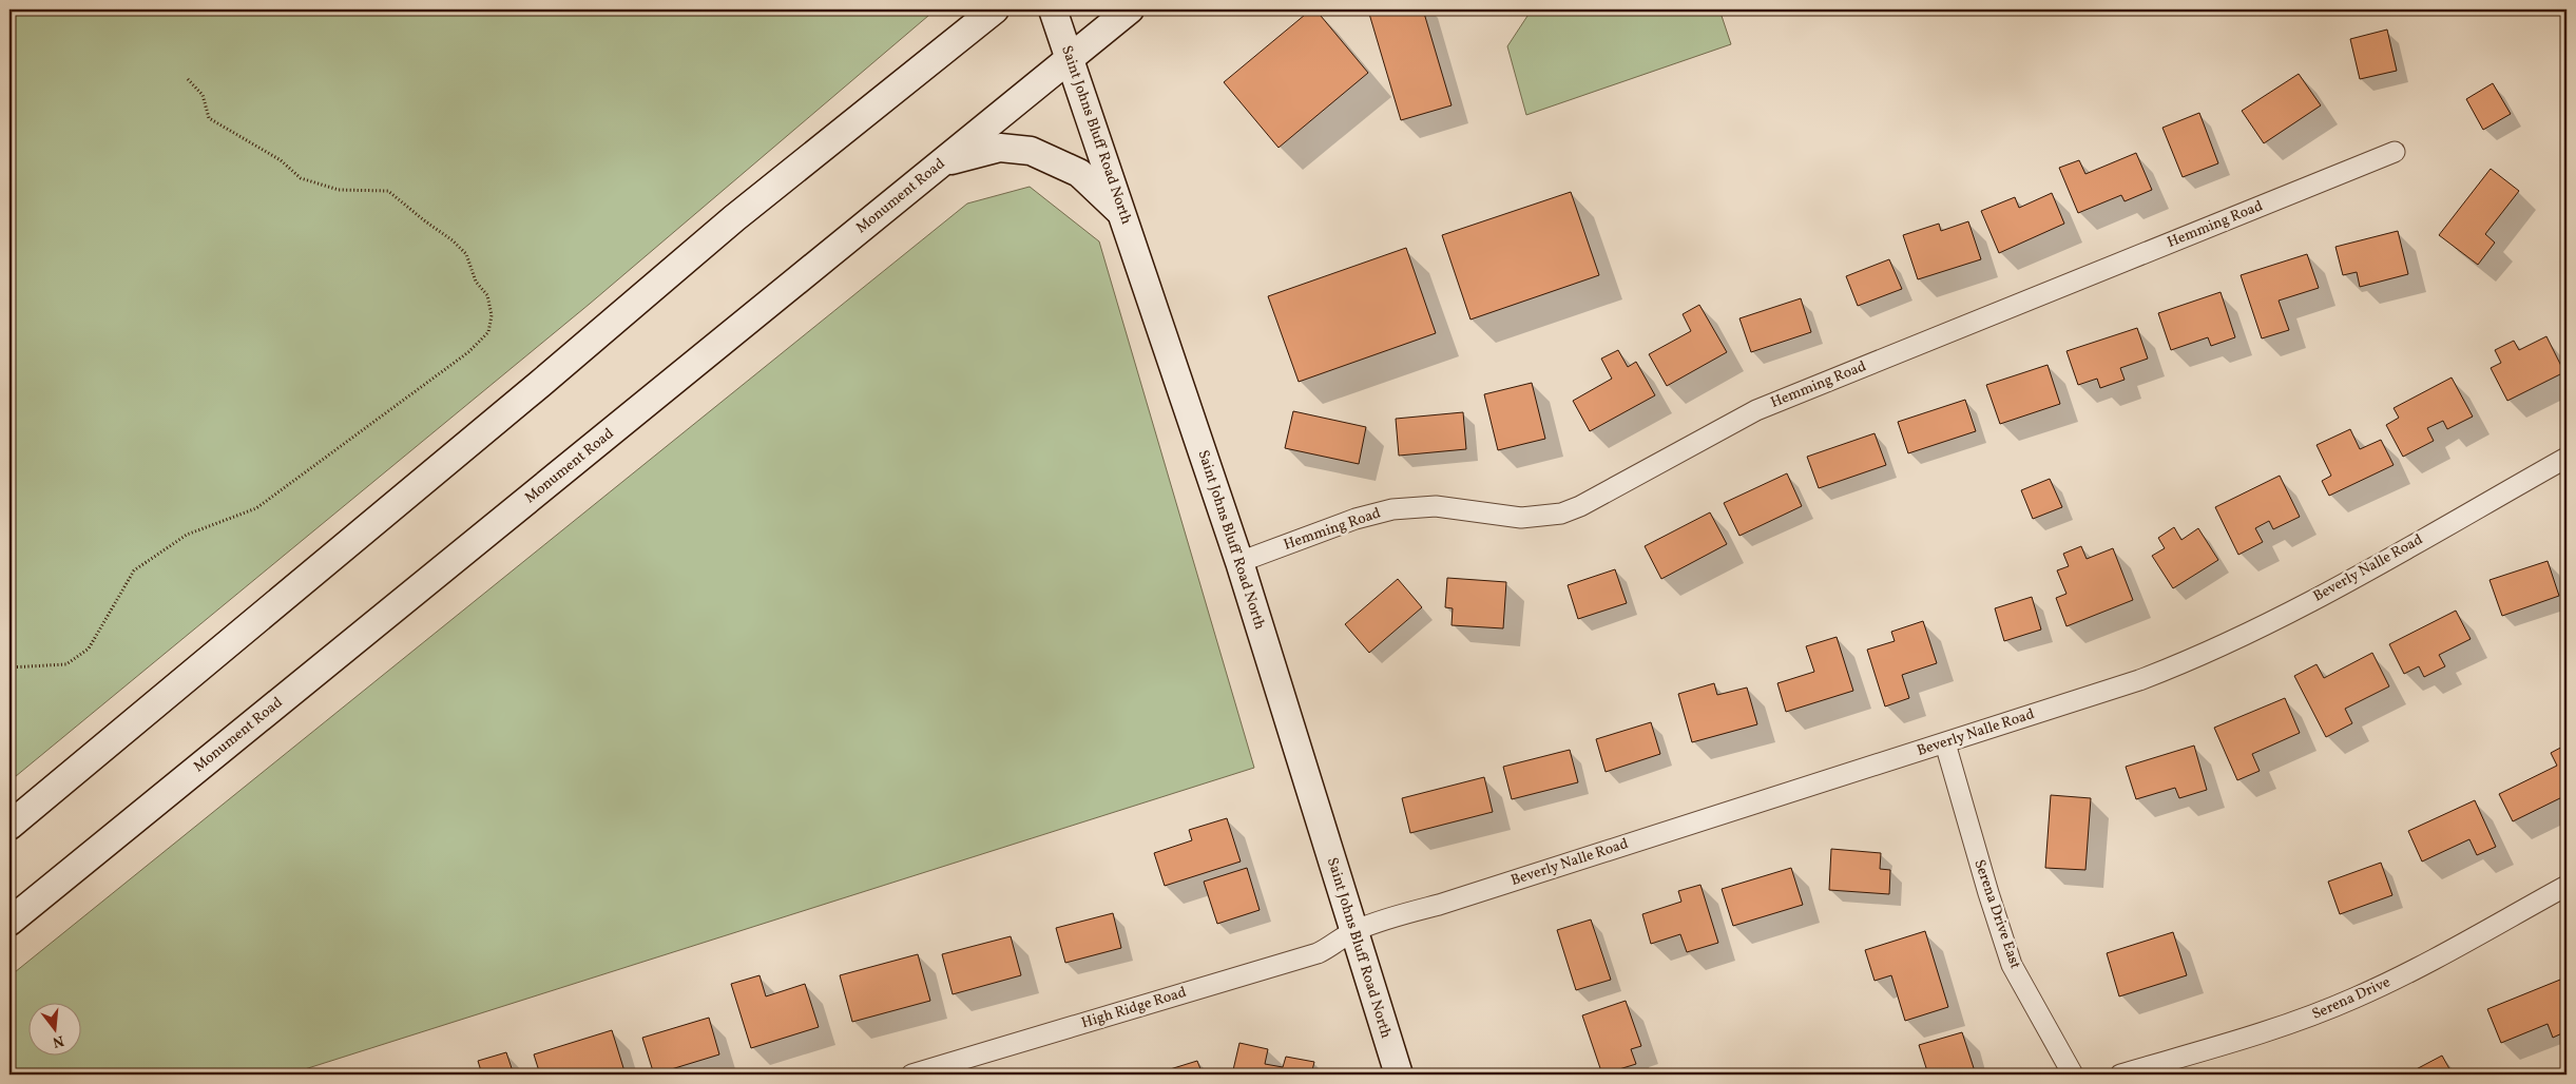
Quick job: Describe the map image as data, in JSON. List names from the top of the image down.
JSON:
{
  "streets": {
    "main road": ["Saint Johns Bluff Road North", "Monument Road"],
    "street": [
      "Hemming Road",
      "Beverly Nalle Road",
      "Serena Drive East",
      "Serena Drive",
      "High Ridge Road"
    ]
  },
  "crossings": [
    ["Saint Johns Bluff Road North", "Monument Road"],
    ["Saint Johns Bluff Road North", "Hemming Road"],
    ["Saint Johns Bluff Road North", "Beverly Nalle Road"],
    ["Saint Johns Bluff Road North", "High Ridge Road"],
    ["Beverly Nalle Road", "Serena Drive East"],
    ["Beverly Nalle Road", "High Ridge Road"]
  ],
  "north": "bottom"
}
